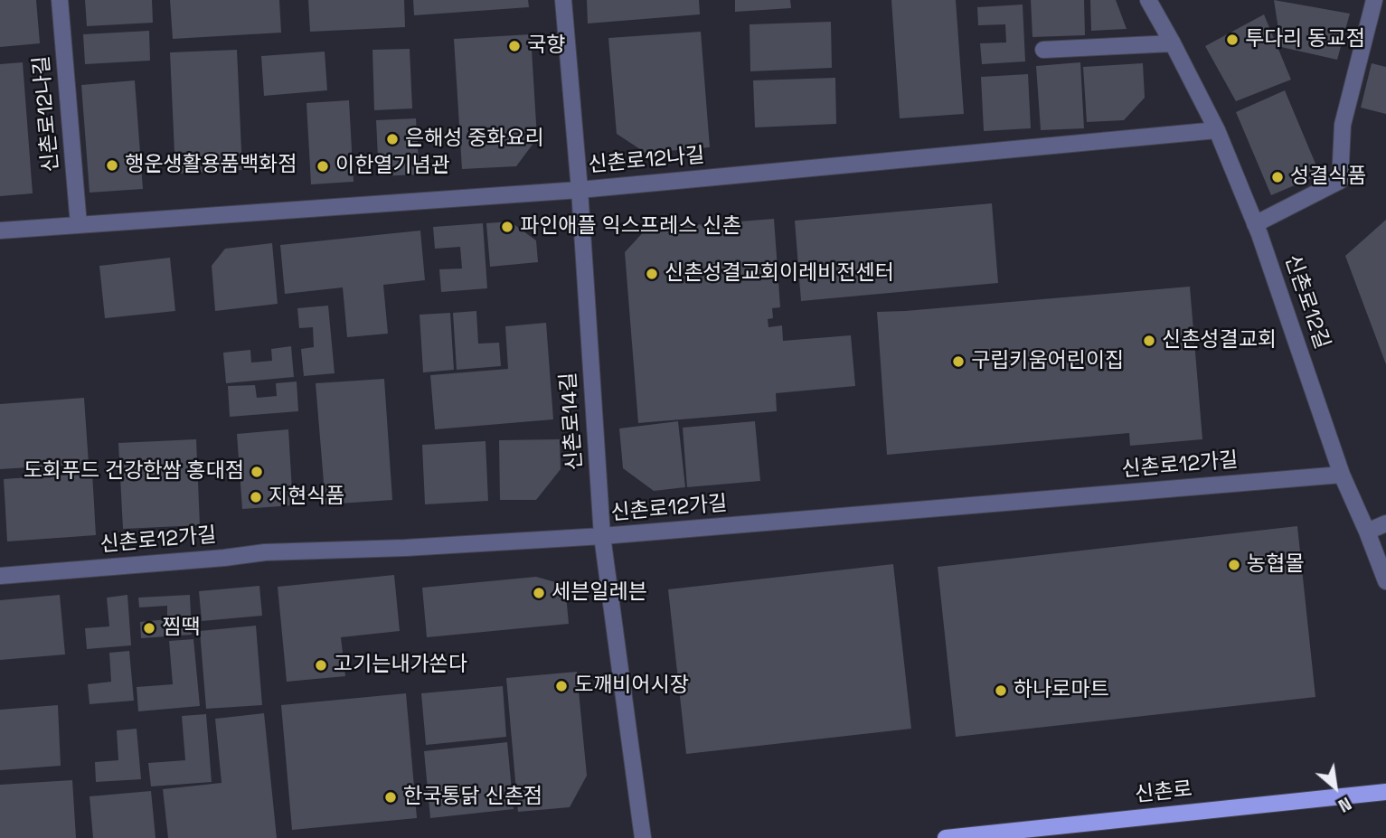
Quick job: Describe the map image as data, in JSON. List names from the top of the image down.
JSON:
{
  "streets": {
    "main road": ["신촌로"],
    "street": [
      "신촌로12나길",
      "신촌로12길",
      "신촌로14길",
      "신촌로12가길"
    ]
  },
  "crossings": [
    ["신촌로12나길", "신촌로12길"],
    ["신촌로12나길", "신촌로14길"],
    ["신촌로12길", "신촌로12가길"],
    ["신촌로14길", "신촌로12가길"]
  ],
  "places": [
    "투다리 동교점",
    "국향",
    "은해성 중화요리",
    "행운생활용품백화점",
    "이한열기념관",
    "성결식품",
    "파인애플 익스프레스 신촌",
    "신촌성결교회이레비전센터",
    "신촌성결교회",
    "구립키움어린이집",
    "도회푸드 건강한쌈 홍대점",
    "지현식품",
    "농협몰",
    "세븐일레븐",
    "찜땍",
    "고기는내가쏜다",
    "도깨비어시장",
    "하나로마트",
    "한국통닭 신촌점"
  ],
  "north": "bottom right"
}
